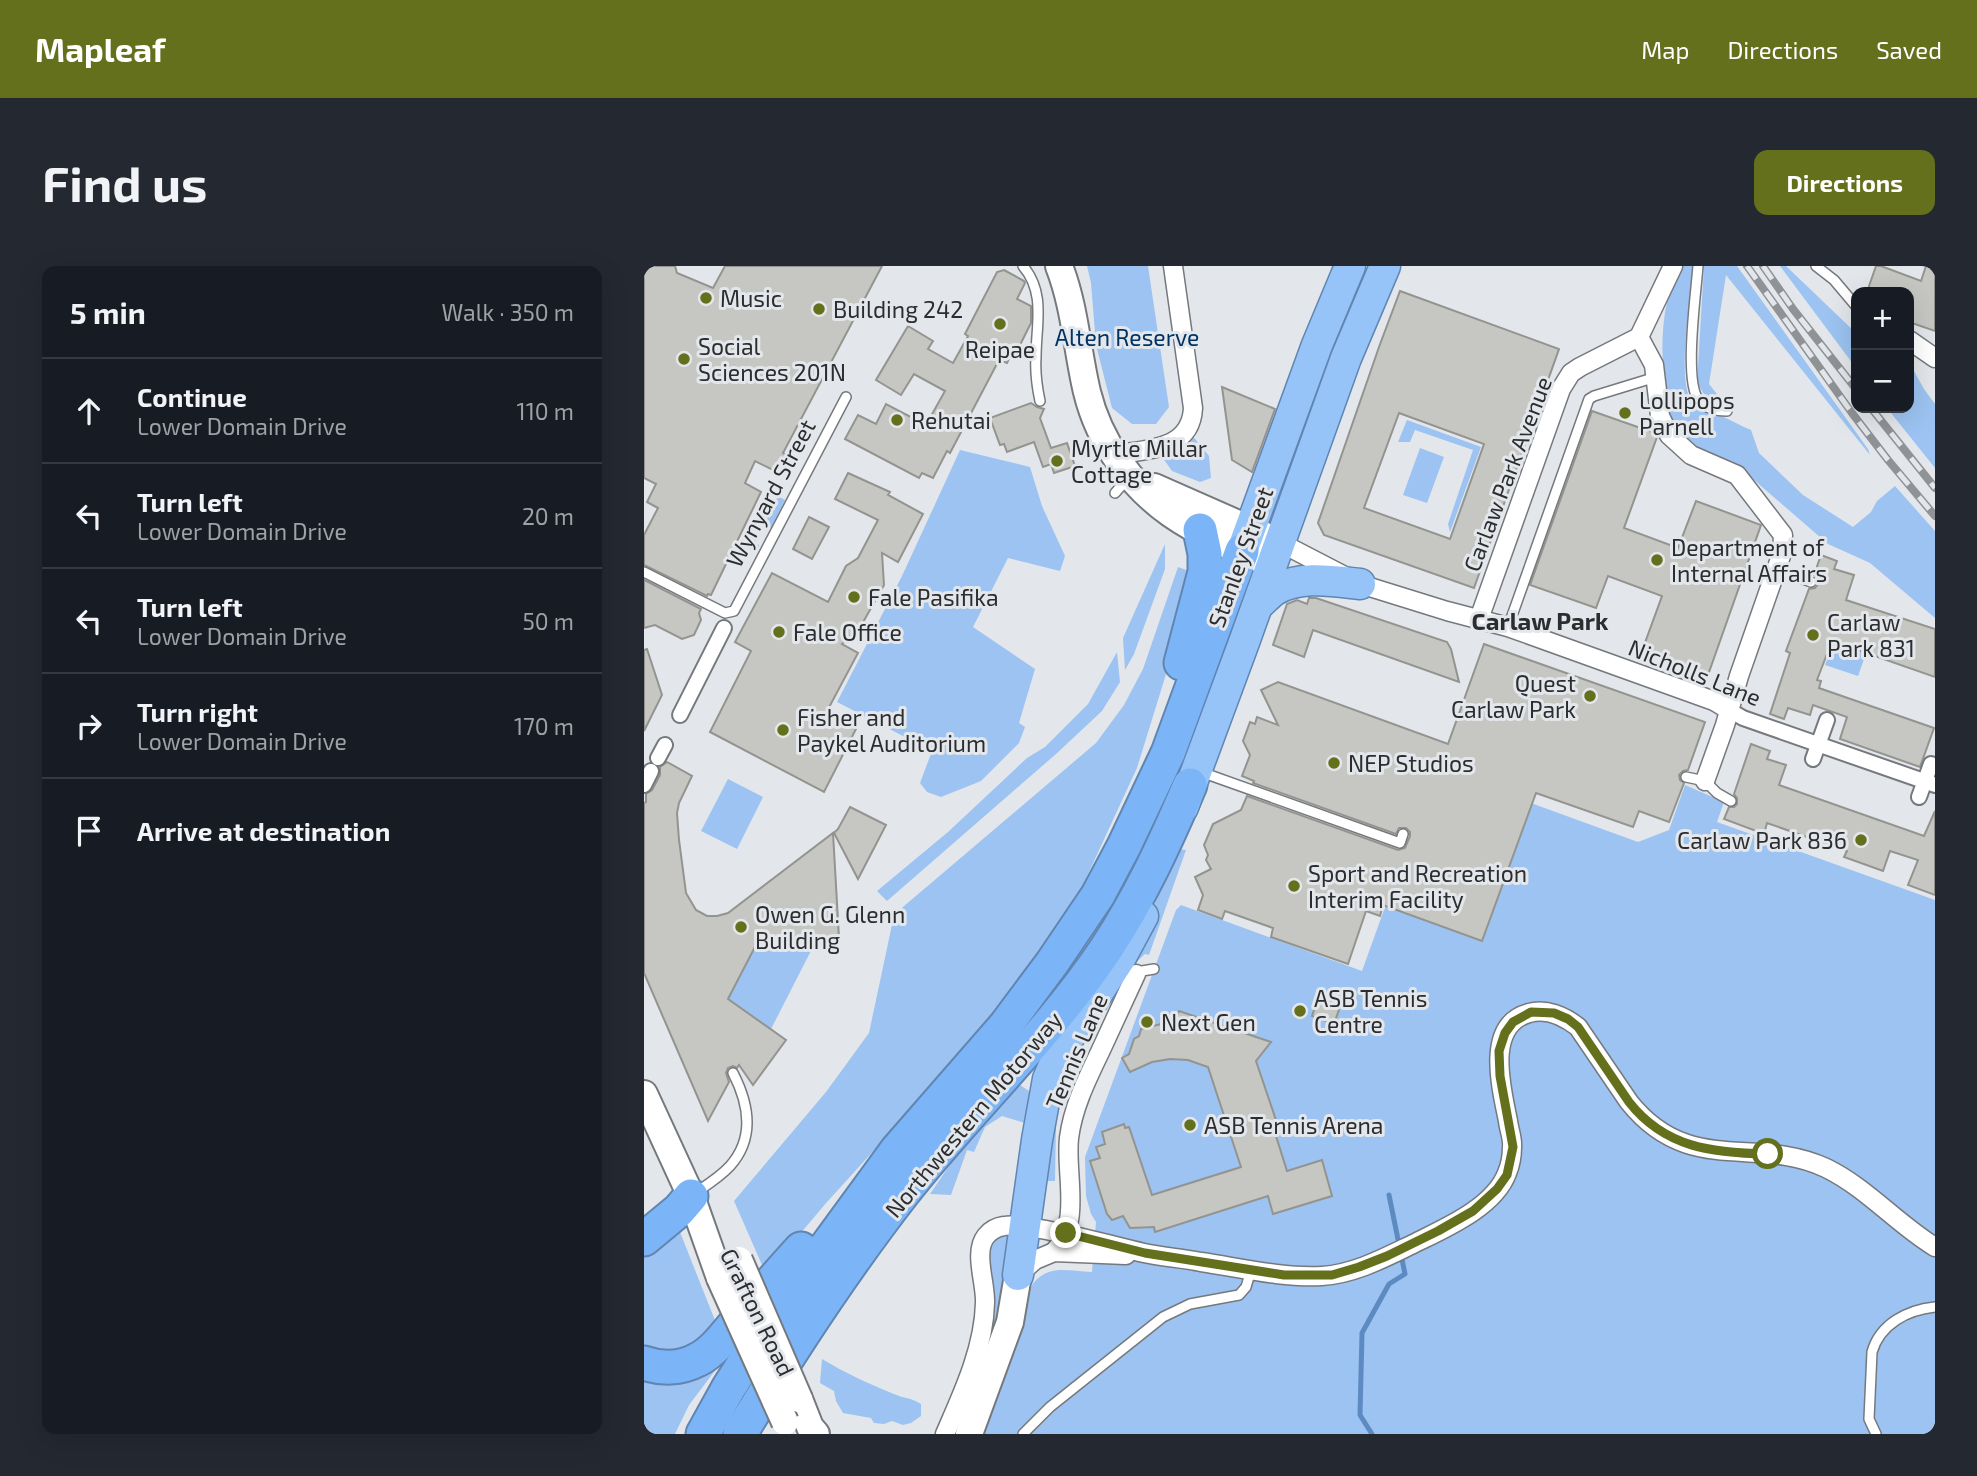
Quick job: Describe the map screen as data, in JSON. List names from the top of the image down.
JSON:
{
  "streets": {
    "highway": ["Stanley Street", "Northwestern Motorway"],
    "main road": ["Grafton Road"],
    "street": ["Carlaw Park Avenue", "Nicholls Lane", "Tennis Lane"],
    "lane": ["Wynyard Street"]
  },
  "crossings": [
    ["Carlaw Park Avenue", "Nicholls Lane"],
    ["Stanley Street", "Nicholls Lane"],
    ["Stanley Street", "Northwestern Motorway"]
  ],
  "districts": ["Carlaw Park"],
  "parks": ["Alten Reserve"],
  "places": [
    "Music",
    "Building 242",
    "Reipae",
    "Social Sciences 201N",
    "Lollipops Parnell",
    "Rehutai",
    "Myrtle Millar Cottage",
    "Department of Internal Affairs",
    "Fale Pasifika",
    "Fale Office",
    "Carlaw Park 831",
    "Quest Carlaw Park",
    "Fisher and Paykel Auditorium",
    "NEP Studios",
    "Carlaw Park 836",
    "Sport and Recreation Interim Facility",
    "Owen G. Glenn Building",
    "ASB Tennis Centre",
    "Next Gen",
    "ASB Tennis Arena"
  ],
  "page": {
    "header": "Mapleaf",
    "nav": ["Map", "Directions", "Saved"],
    "buttons": "Directions",
    "title": "Find us",
    "heading": ["5 min", "Walk · 350 m"],
    "map_buttons": ["+", "−"],
    "list": [
      ["Continue", "Lower Domain Drive", "110 m"],
      ["Turn left", "Lower Domain Drive", "20 m"],
      ["Turn left", "Lower Domain Drive", "50 m"],
      ["Turn right", "Lower Domain Drive", "170 m"],
      "Arrive at destination"
    ]
  }
}
